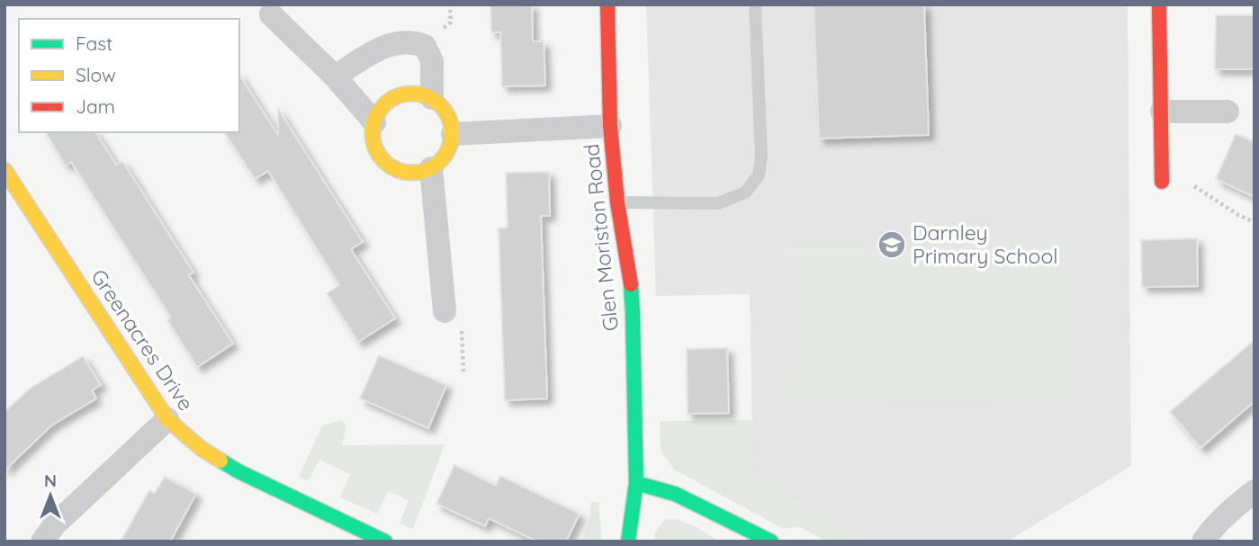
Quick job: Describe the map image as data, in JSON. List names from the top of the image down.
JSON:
{
  "streets": {
    "street": ["Glen Moriston Road", "Greenacres Drive"]
  },
  "places": {
    "school or university": ["Darnley Primary School"]
  },
  "legend": ["Fast", "Slow", "Jam"],
  "north": "top"
}
